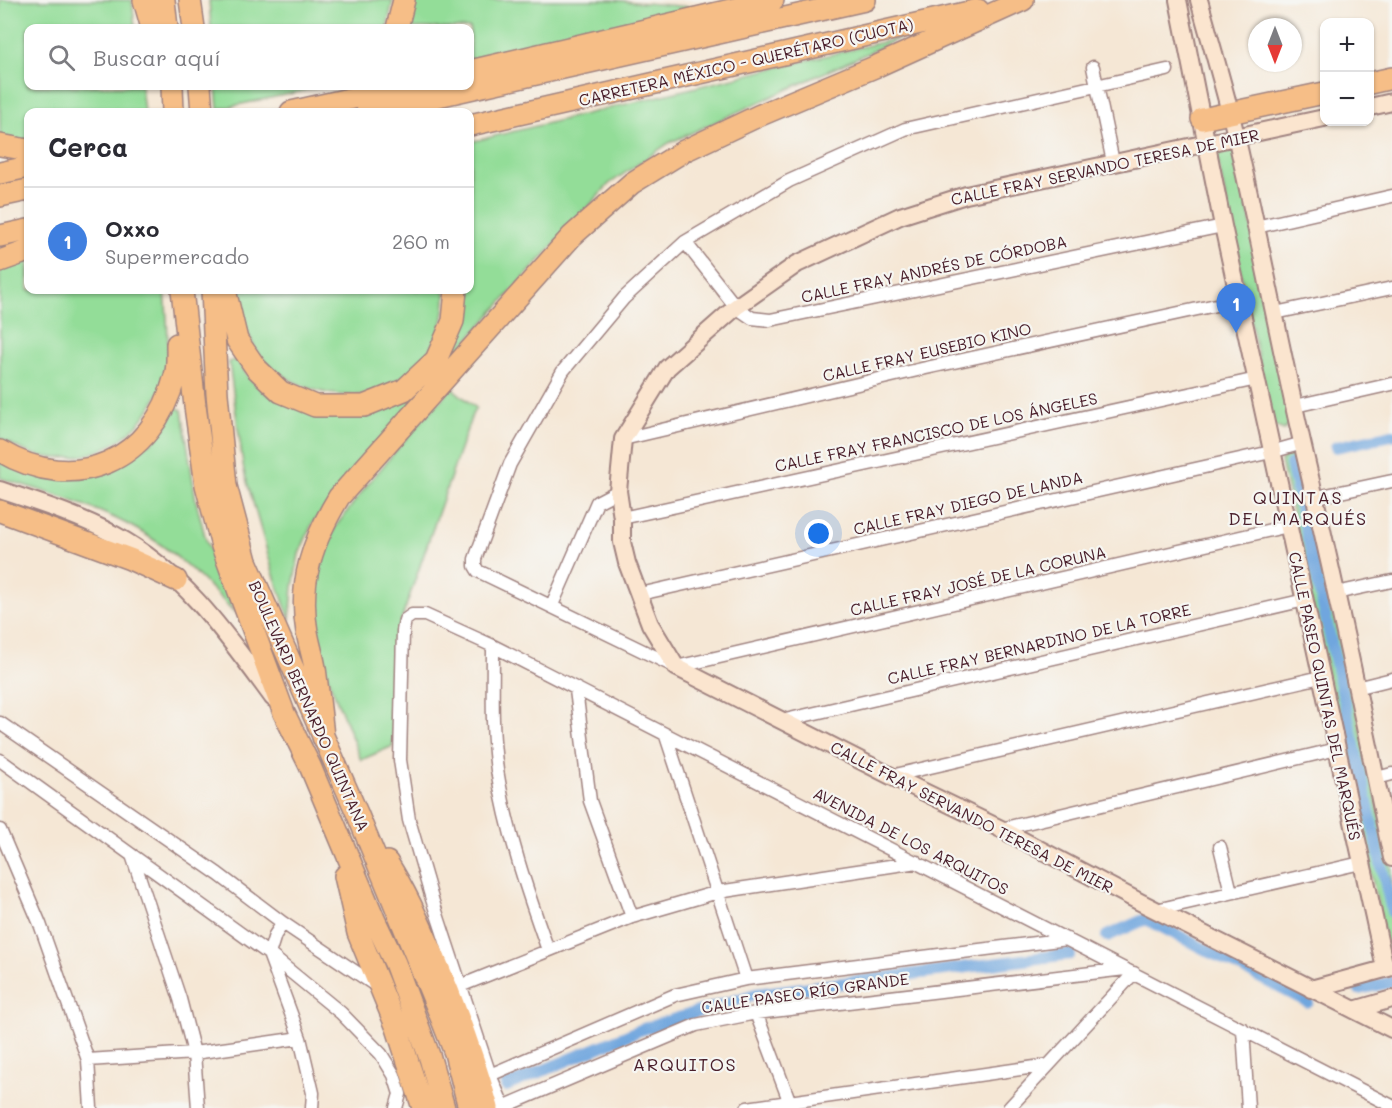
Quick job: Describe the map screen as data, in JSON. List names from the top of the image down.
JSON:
{
  "streets": {
    "highway": ["CARRETERA MÉXICO - QUERÉTARO (CUOTA)", "BOULEVARD BERNARDO QUINTANA"],
    "street": [
      "CALLE FRAY SERVANDO TERESA DE MIER",
      "CALLE FRAY ANDRÉS DE CÓRDOBA",
      "CALLE FRAY EUSEBIO KINO",
      "CALLE FRAY FRANCISCO DE LOS ÁNGELES",
      "CALLE FRAY DIEGO DE LANDA",
      "CALLE FRAY JOSÉ DE LA CORUNA",
      "CALLE FRAY BERNARDINO DE LA TORRE",
      "CALLE PASEO QUINTAS DEL MARQUÉS",
      "AVENIDA DE LOS ARQUITOS",
      "CALLE PASEO RÍO GRANDE"
    ]
  },
  "crossings": [
    ["CALLE FRAY SERVANDO TERESA DE MIER", "CALLE FRAY ANDRÉS DE CÓRDOBA"],
    ["CALLE FRAY SERVANDO TERESA DE MIER", "CALLE FRAY EUSEBIO KINO"],
    ["CALLE FRAY SERVANDO TERESA DE MIER", "CALLE FRAY FRANCISCO DE LOS ÁNGELES"],
    ["CALLE FRAY SERVANDO TERESA DE MIER", "CALLE FRAY DIEGO DE LANDA"],
    ["CALLE FRAY SERVANDO TERESA DE MIER", "CALLE FRAY JOSÉ DE LA CORUNA"],
    ["CALLE FRAY SERVANDO TERESA DE MIER", "CALLE FRAY BERNARDINO DE LA TORRE"],
    ["CALLE FRAY SERVANDO TERESA DE MIER", "CALLE PASEO QUINTAS DEL MARQUÉS"],
    ["CALLE FRAY ANDRÉS DE CÓRDOBA", "CALLE PASEO QUINTAS DEL MARQUÉS"],
    ["CALLE FRAY EUSEBIO KINO", "CALLE PASEO QUINTAS DEL MARQUÉS"],
    ["CALLE FRAY FRANCISCO DE LOS ÁNGELES", "CALLE PASEO QUINTAS DEL MARQUÉS"],
    ["CALLE FRAY DIEGO DE LANDA", "CALLE PASEO QUINTAS DEL MARQUÉS"],
    ["CALLE FRAY JOSÉ DE LA CORUNA", "CALLE PASEO QUINTAS DEL MARQUÉS"],
    ["CALLE FRAY BERNARDINO DE LA TORRE", "CALLE PASEO QUINTAS DEL MARQUÉS"],
    ["AVENIDA DE LOS ARQUITOS", "CALLE PASEO RÍO GRANDE"]
  ],
  "districts": ["QUINTAS DEL MARQUÉS", "ARQUITOS"],
  "north": "bottom",
  "page": {
    "map_buttons": ["+", "−"],
    "search": "Buscar aquí",
    "heading": "Cerca",
    "list": [
      {
        "mark": "1",
        "name": "Oxxo",
        "note": "Supermercado",
        "value": "260 m"
      }
    ],
    "pins": "1"
  }
}
